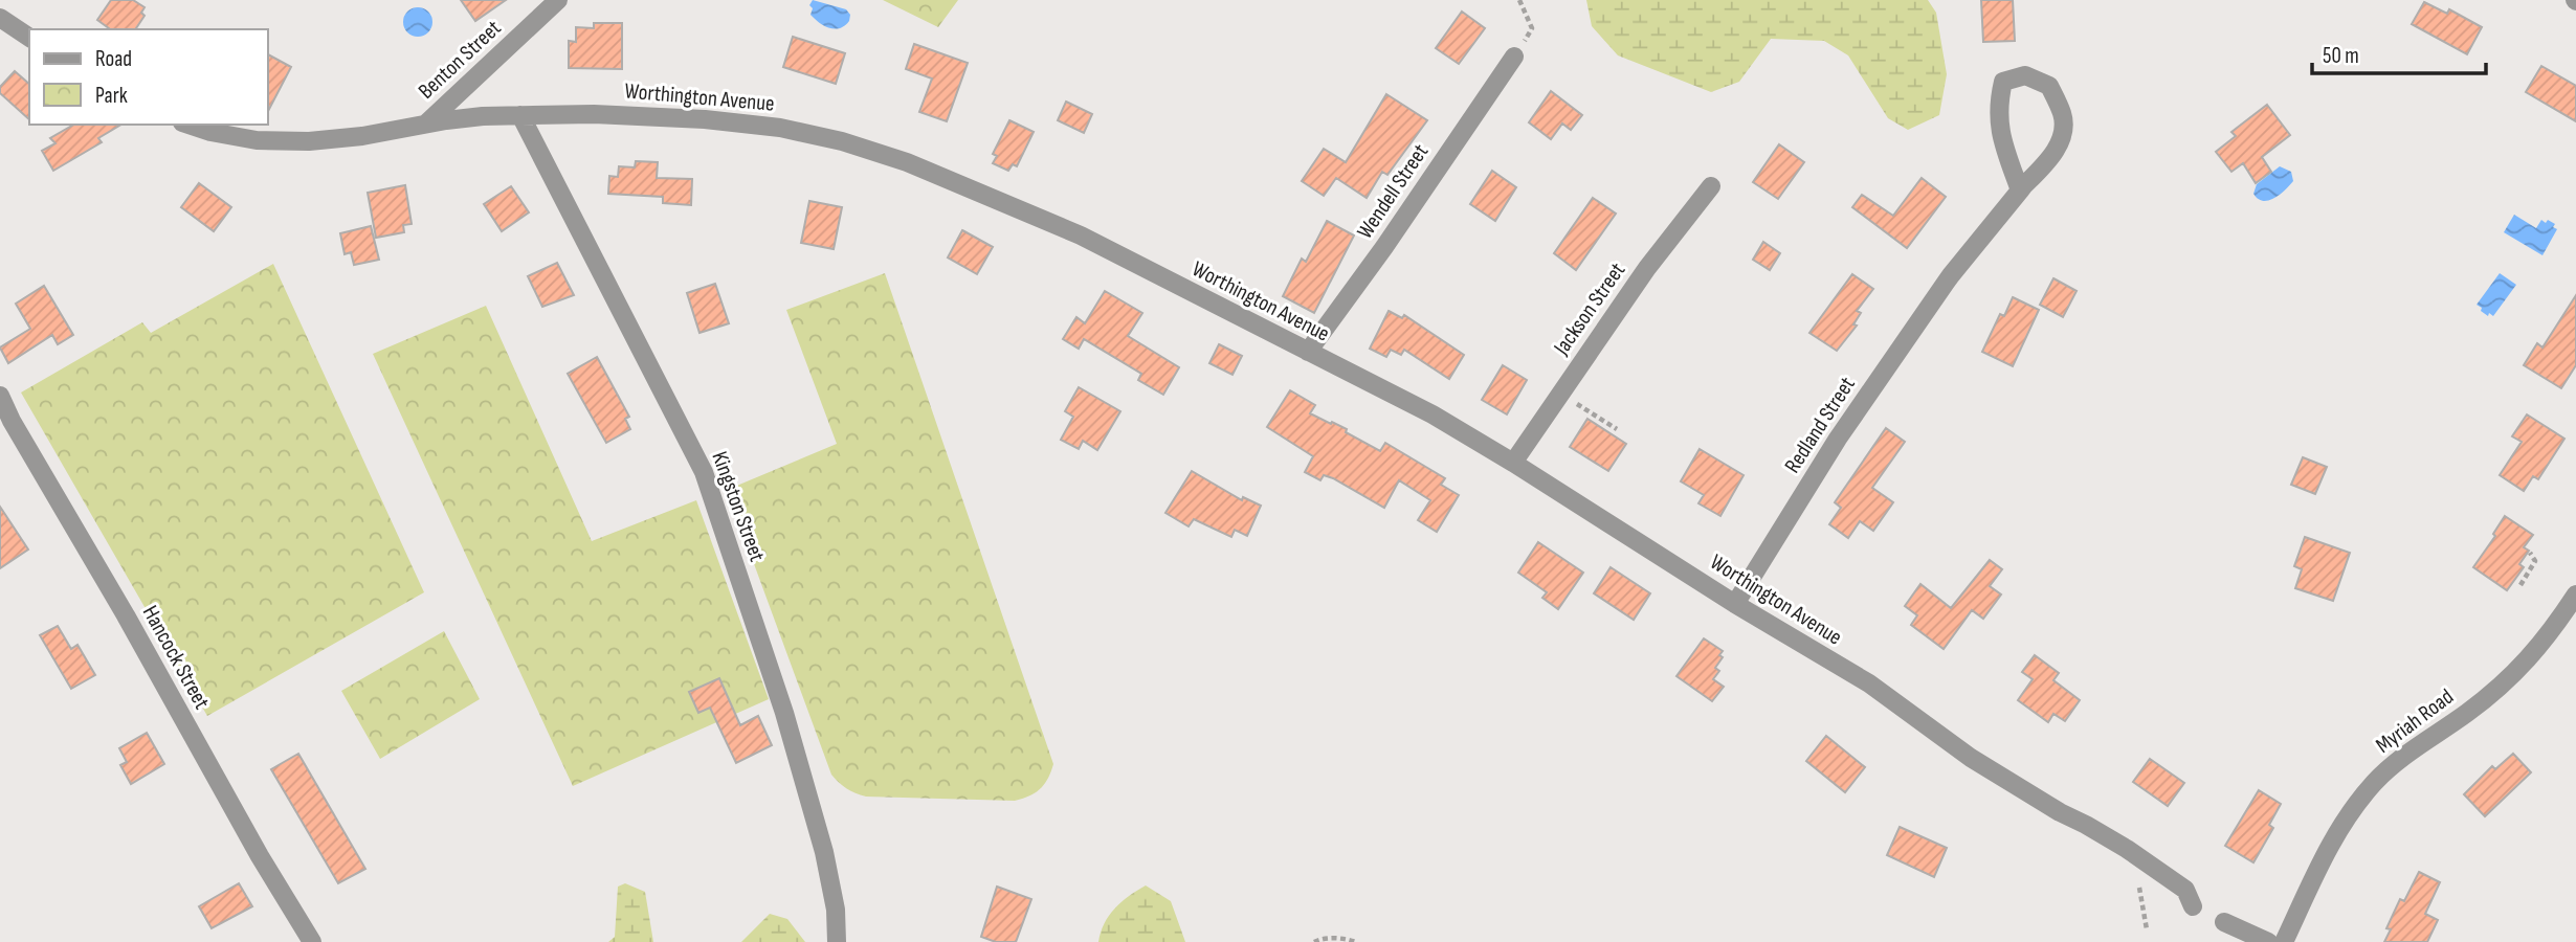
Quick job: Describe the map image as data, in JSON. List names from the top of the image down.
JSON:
{
  "streets": {
    "street": [
      "Benton Street",
      "Worthington Avenue",
      "Wendell Street",
      "Jackson Street",
      "Redland Street",
      "Kingston Street",
      "Hancock Street",
      "Myriah Road"
    ]
  },
  "crossings": [
    ["Benton Street", "Worthington Avenue"],
    ["Worthington Avenue", "Wendell Street"],
    ["Worthington Avenue", "Jackson Street"],
    ["Worthington Avenue", "Redland Street"],
    ["Worthington Avenue", "Kingston Street"]
  ],
  "legend": ["Road", "Park"],
  "scale_bar": "50 m"
}
